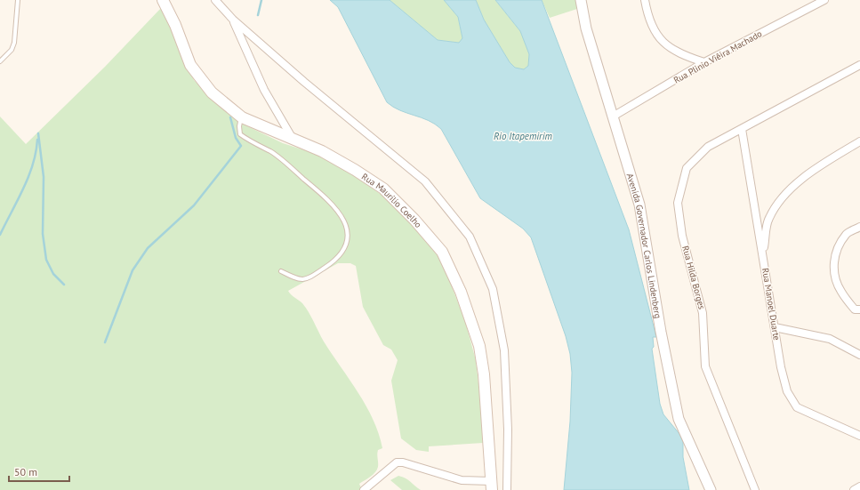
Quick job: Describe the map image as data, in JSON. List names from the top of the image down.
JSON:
{
  "streets": {
    "main road": ["Rua Maurílio Coelho"],
    "street": [
      "Rua Plinio Viêira Machado",
      "Avenida Governador Carlos Lindenberg",
      "Rua Hilda Borges",
      "Rua Manoel Duarte"
    ]
  },
  "crossings": [
    ["Rua Plinio Viêira Machado", "Avenida Governador Carlos Lindenberg"],
    ["Rua Hilda Borges", "Rua Manoel Duarte"]
  ],
  "water": ["Rio Itapemirim"],
  "scale_bar": "50 m"
}
